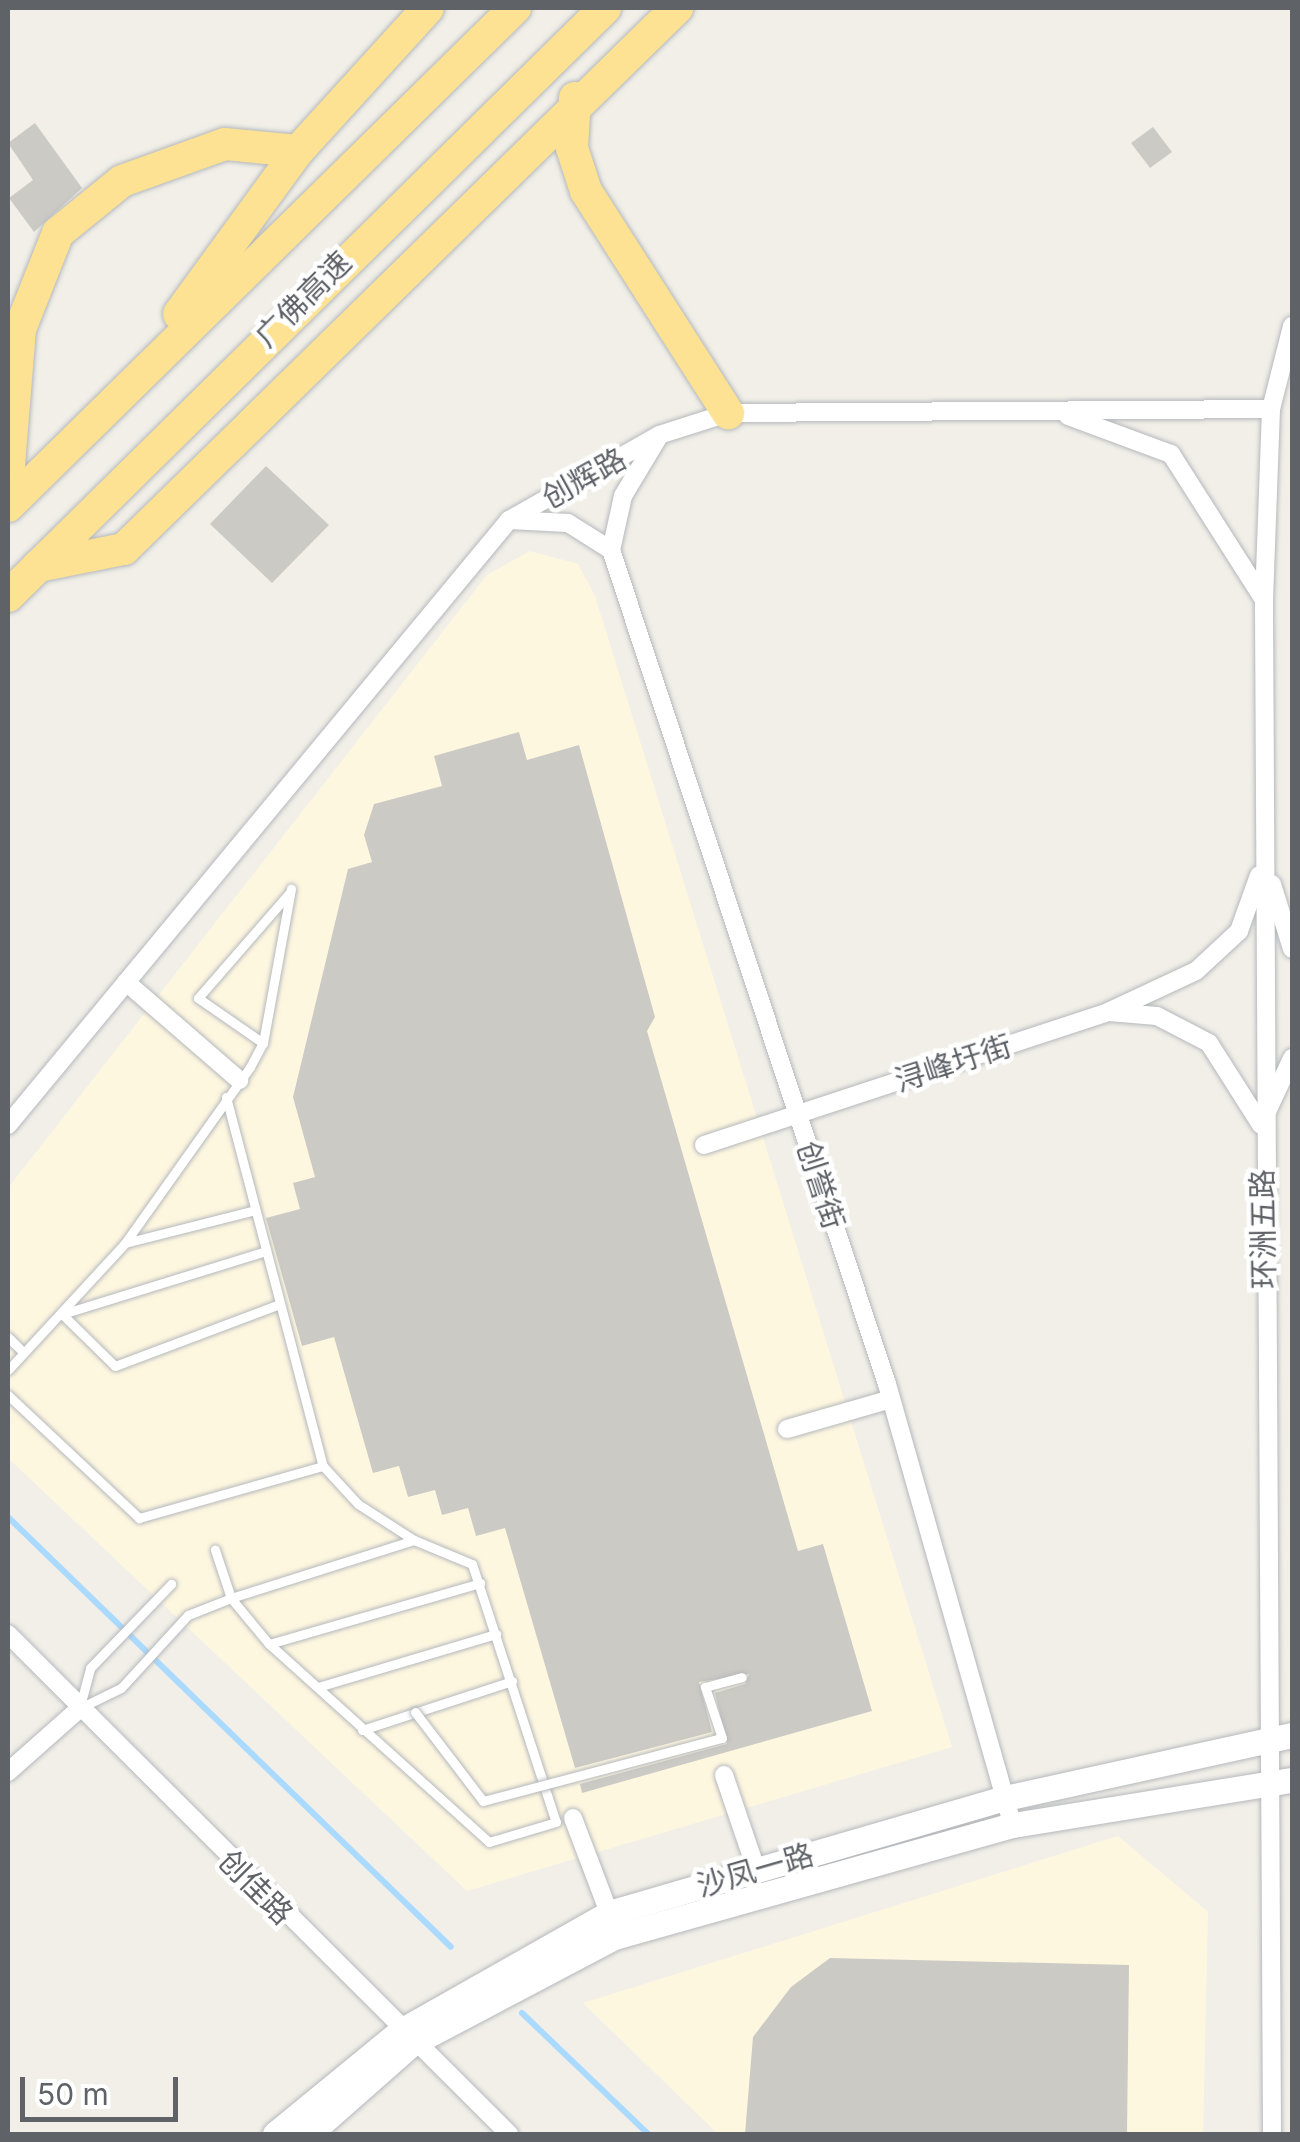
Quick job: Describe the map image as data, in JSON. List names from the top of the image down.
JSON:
{
  "streets": {
    "highway": ["广佛高速"],
    "street": [
      "创辉路",
      "浔峰圩街",
      "创誉街",
      "环洲五路",
      "沙凤一路",
      "创佳路"
    ]
  },
  "crossings": [
    ["创辉路", "环洲五路"],
    ["浔峰圩街", "创誉街"],
    ["浔峰圩街", "环洲五路"],
    ["创誉街", "沙凤一路"],
    ["环洲五路", "沙凤一路"],
    ["沙凤一路", "创佳路"]
  ],
  "scale_bar": "50 m"
}
